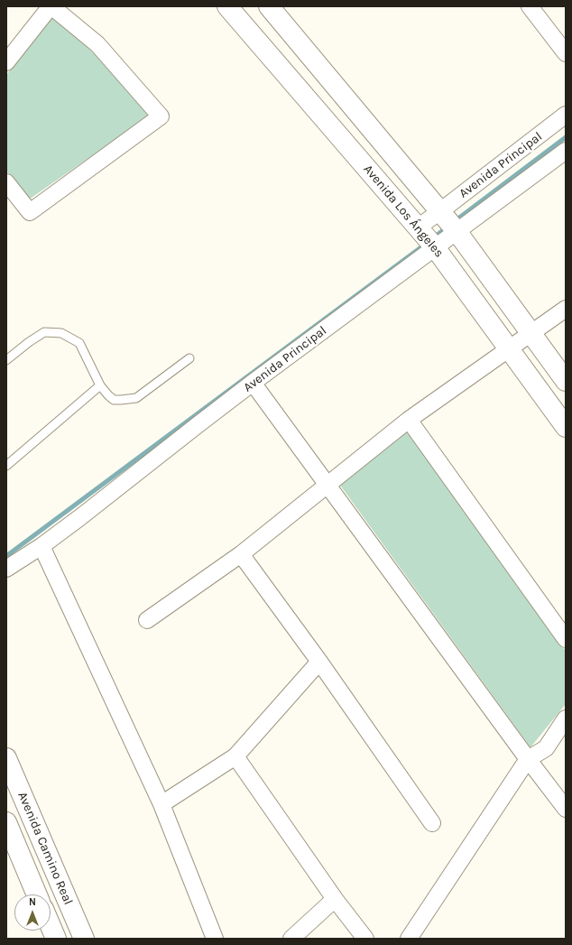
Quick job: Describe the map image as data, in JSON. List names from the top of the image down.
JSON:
{
  "streets": {
    "street": ["Avenida Principal", "Avenida Los Ángeles", "Avenida Camino Real"]
  },
  "crossings": [
    ["Avenida Principal", "Avenida Los Ángeles"]
  ],
  "north": "top"
}
